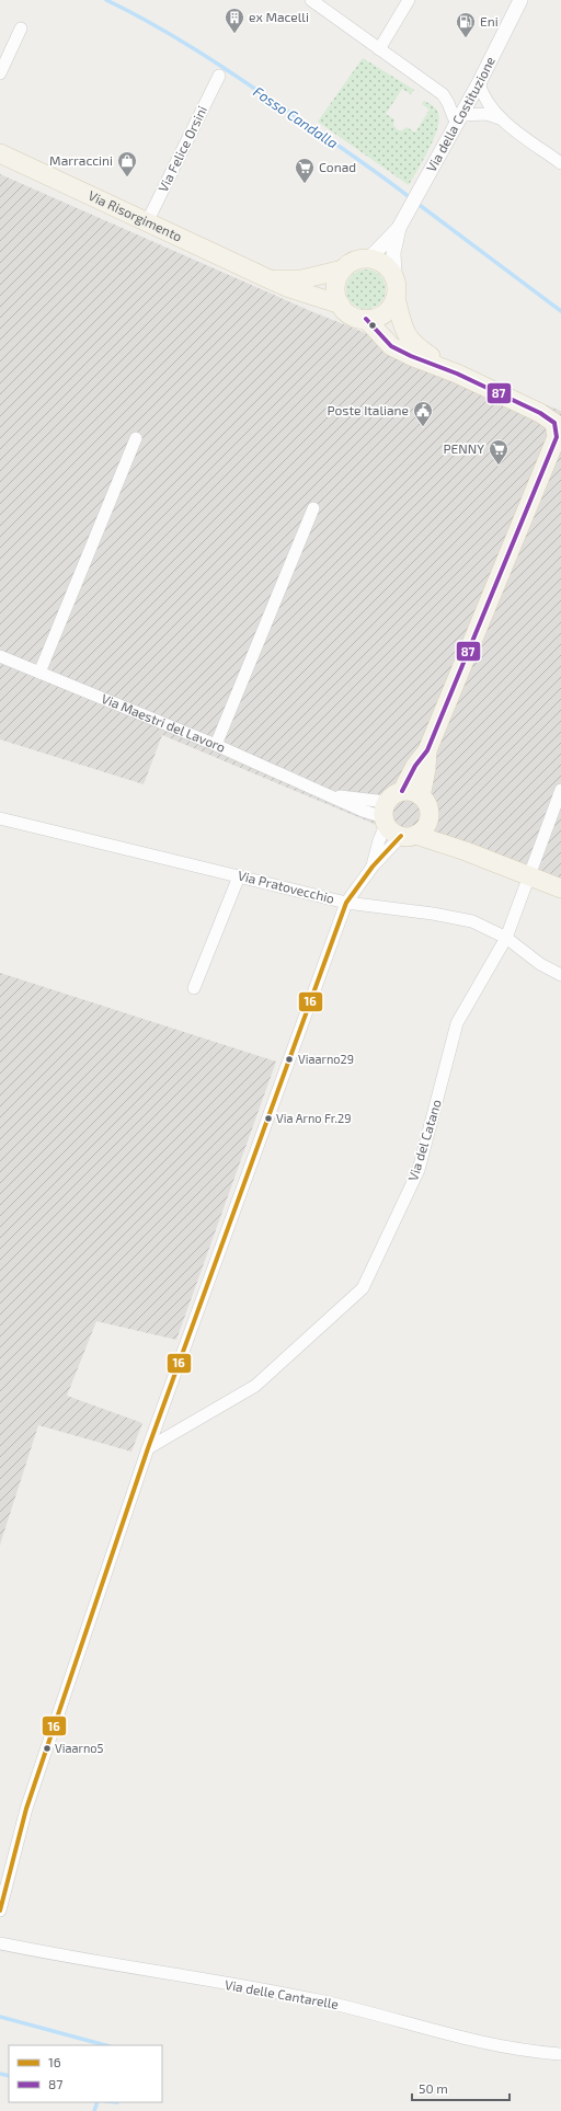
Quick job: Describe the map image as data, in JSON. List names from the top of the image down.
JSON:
{
  "streets": {
    "main road": ["Via Risorgimento", "Via Maestri del Lavoro"],
    "street": [
      "Via della Costituzione",
      "Via Felice Orsini",
      "Via Pratovecchio",
      "Via del Catano",
      "Via delle Cantarelle"
    ]
  },
  "crossings": [
    ["Via della Costituzione", "Via Risorgimento"],
    ["Via Felice Orsini", "Via Risorgimento"],
    ["Via Risorgimento", "Via Maestri del Lavoro"],
    ["Via Maestri del Lavoro", "Via del Catano"],
    ["Via Pratovecchio", "Via del Catano"]
  ],
  "water": ["Fosso Candalla"],
  "places": {
    "building": ["ex Macelli"],
    "fuel station": ["Eni"],
    "shop": ["Marraccini"],
    "supermarket": ["Conad", "PENNY"],
    "public building": ["Poste Italiane"],
    "other": ["Viaarno29", "Via Arno Fr.29", "Viaarno5"]
  },
  "lines": ["transit line 87", "transit line 16"],
  "legend": ["16", "87"],
  "scale_bar": "50 m"
}
